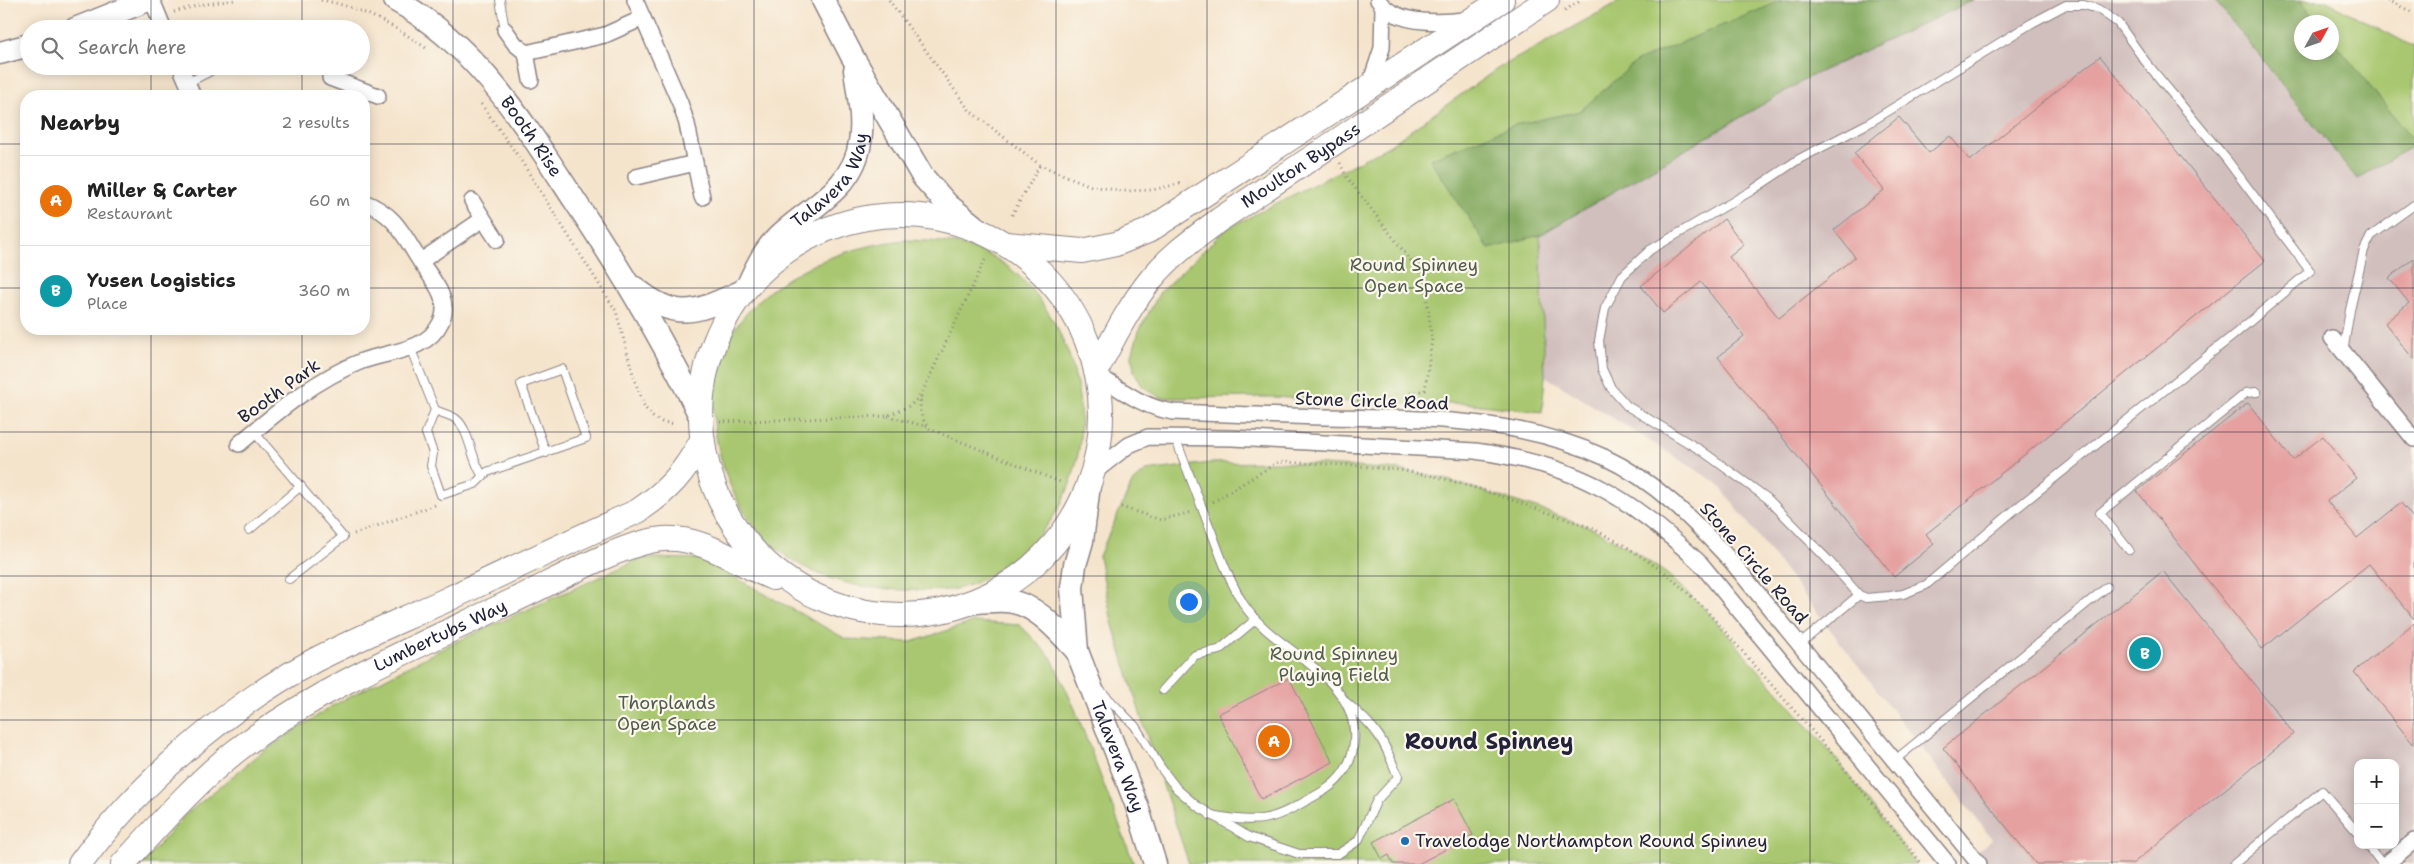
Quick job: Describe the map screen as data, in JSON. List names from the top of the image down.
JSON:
{
  "streets": {
    "highway": ["Moulton Bypass", "Lumbertubs Way"],
    "main road": ["Booth Rise", "Talavera Way"],
    "street": ["Booth Park", "Stone Circle Road"]
  },
  "crossings": [
    ["Booth Rise", "Talavera Way"],
    ["Moulton Bypass", "Talavera Way"],
    ["Moulton Bypass", "Stone Circle Road"]
  ],
  "districts": ["Round Spinney"],
  "parks": ["Round Spinney Open Space", "Round Spinney Playing Field", "Thorplands Open Space"],
  "places": ["Travelodge Northampton Round Spinney"],
  "north": "top right",
  "page": {
    "search": "Search here",
    "heading": ["Nearby", "2 results"],
    "list": [
      {
        "mark": "A",
        "name": "Miller & Carter",
        "note": "Restaurant",
        "value": "60 m"
      },
      {
        "mark": "B",
        "name": "Yusen Logistics",
        "note": "Place",
        "value": "360 m"
      }
    ],
    "pins": ["B", "A"],
    "map_buttons": ["+", "−"]
  }
}
